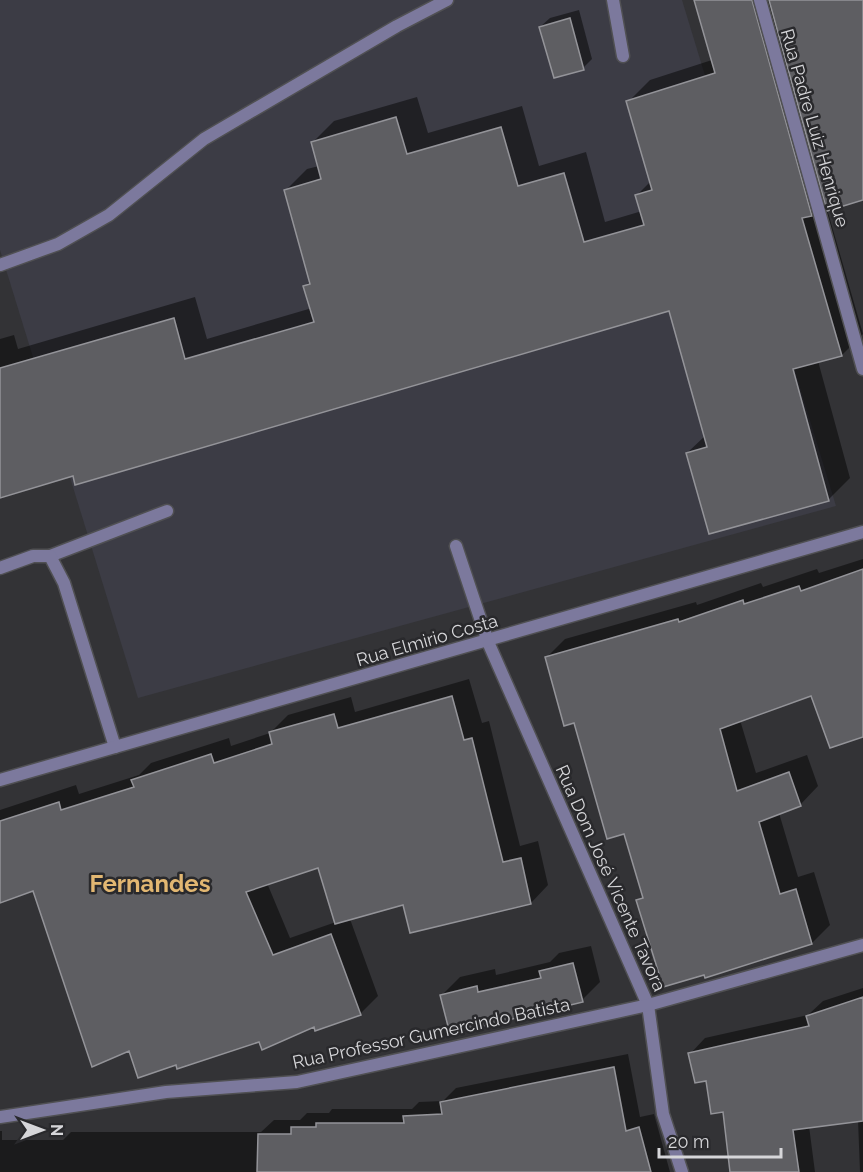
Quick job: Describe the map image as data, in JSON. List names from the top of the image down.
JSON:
{
  "streets": {
    "street": [
      "Rua Padre Luiz Henrique",
      "Rua Elmirio Costa",
      "Rua Dom José Vicente Tavora",
      "Rua Professor Gumercindo Batista"
    ]
  },
  "crossings": [
    ["Rua Elmirio Costa", "Rua Dom José Vicente Tavora"],
    ["Rua Dom José Vicente Tavora", "Rua Professor Gumercindo Batista"]
  ],
  "districts": ["Fernandes"],
  "scale_bar": "20 m",
  "north": "right"
}
